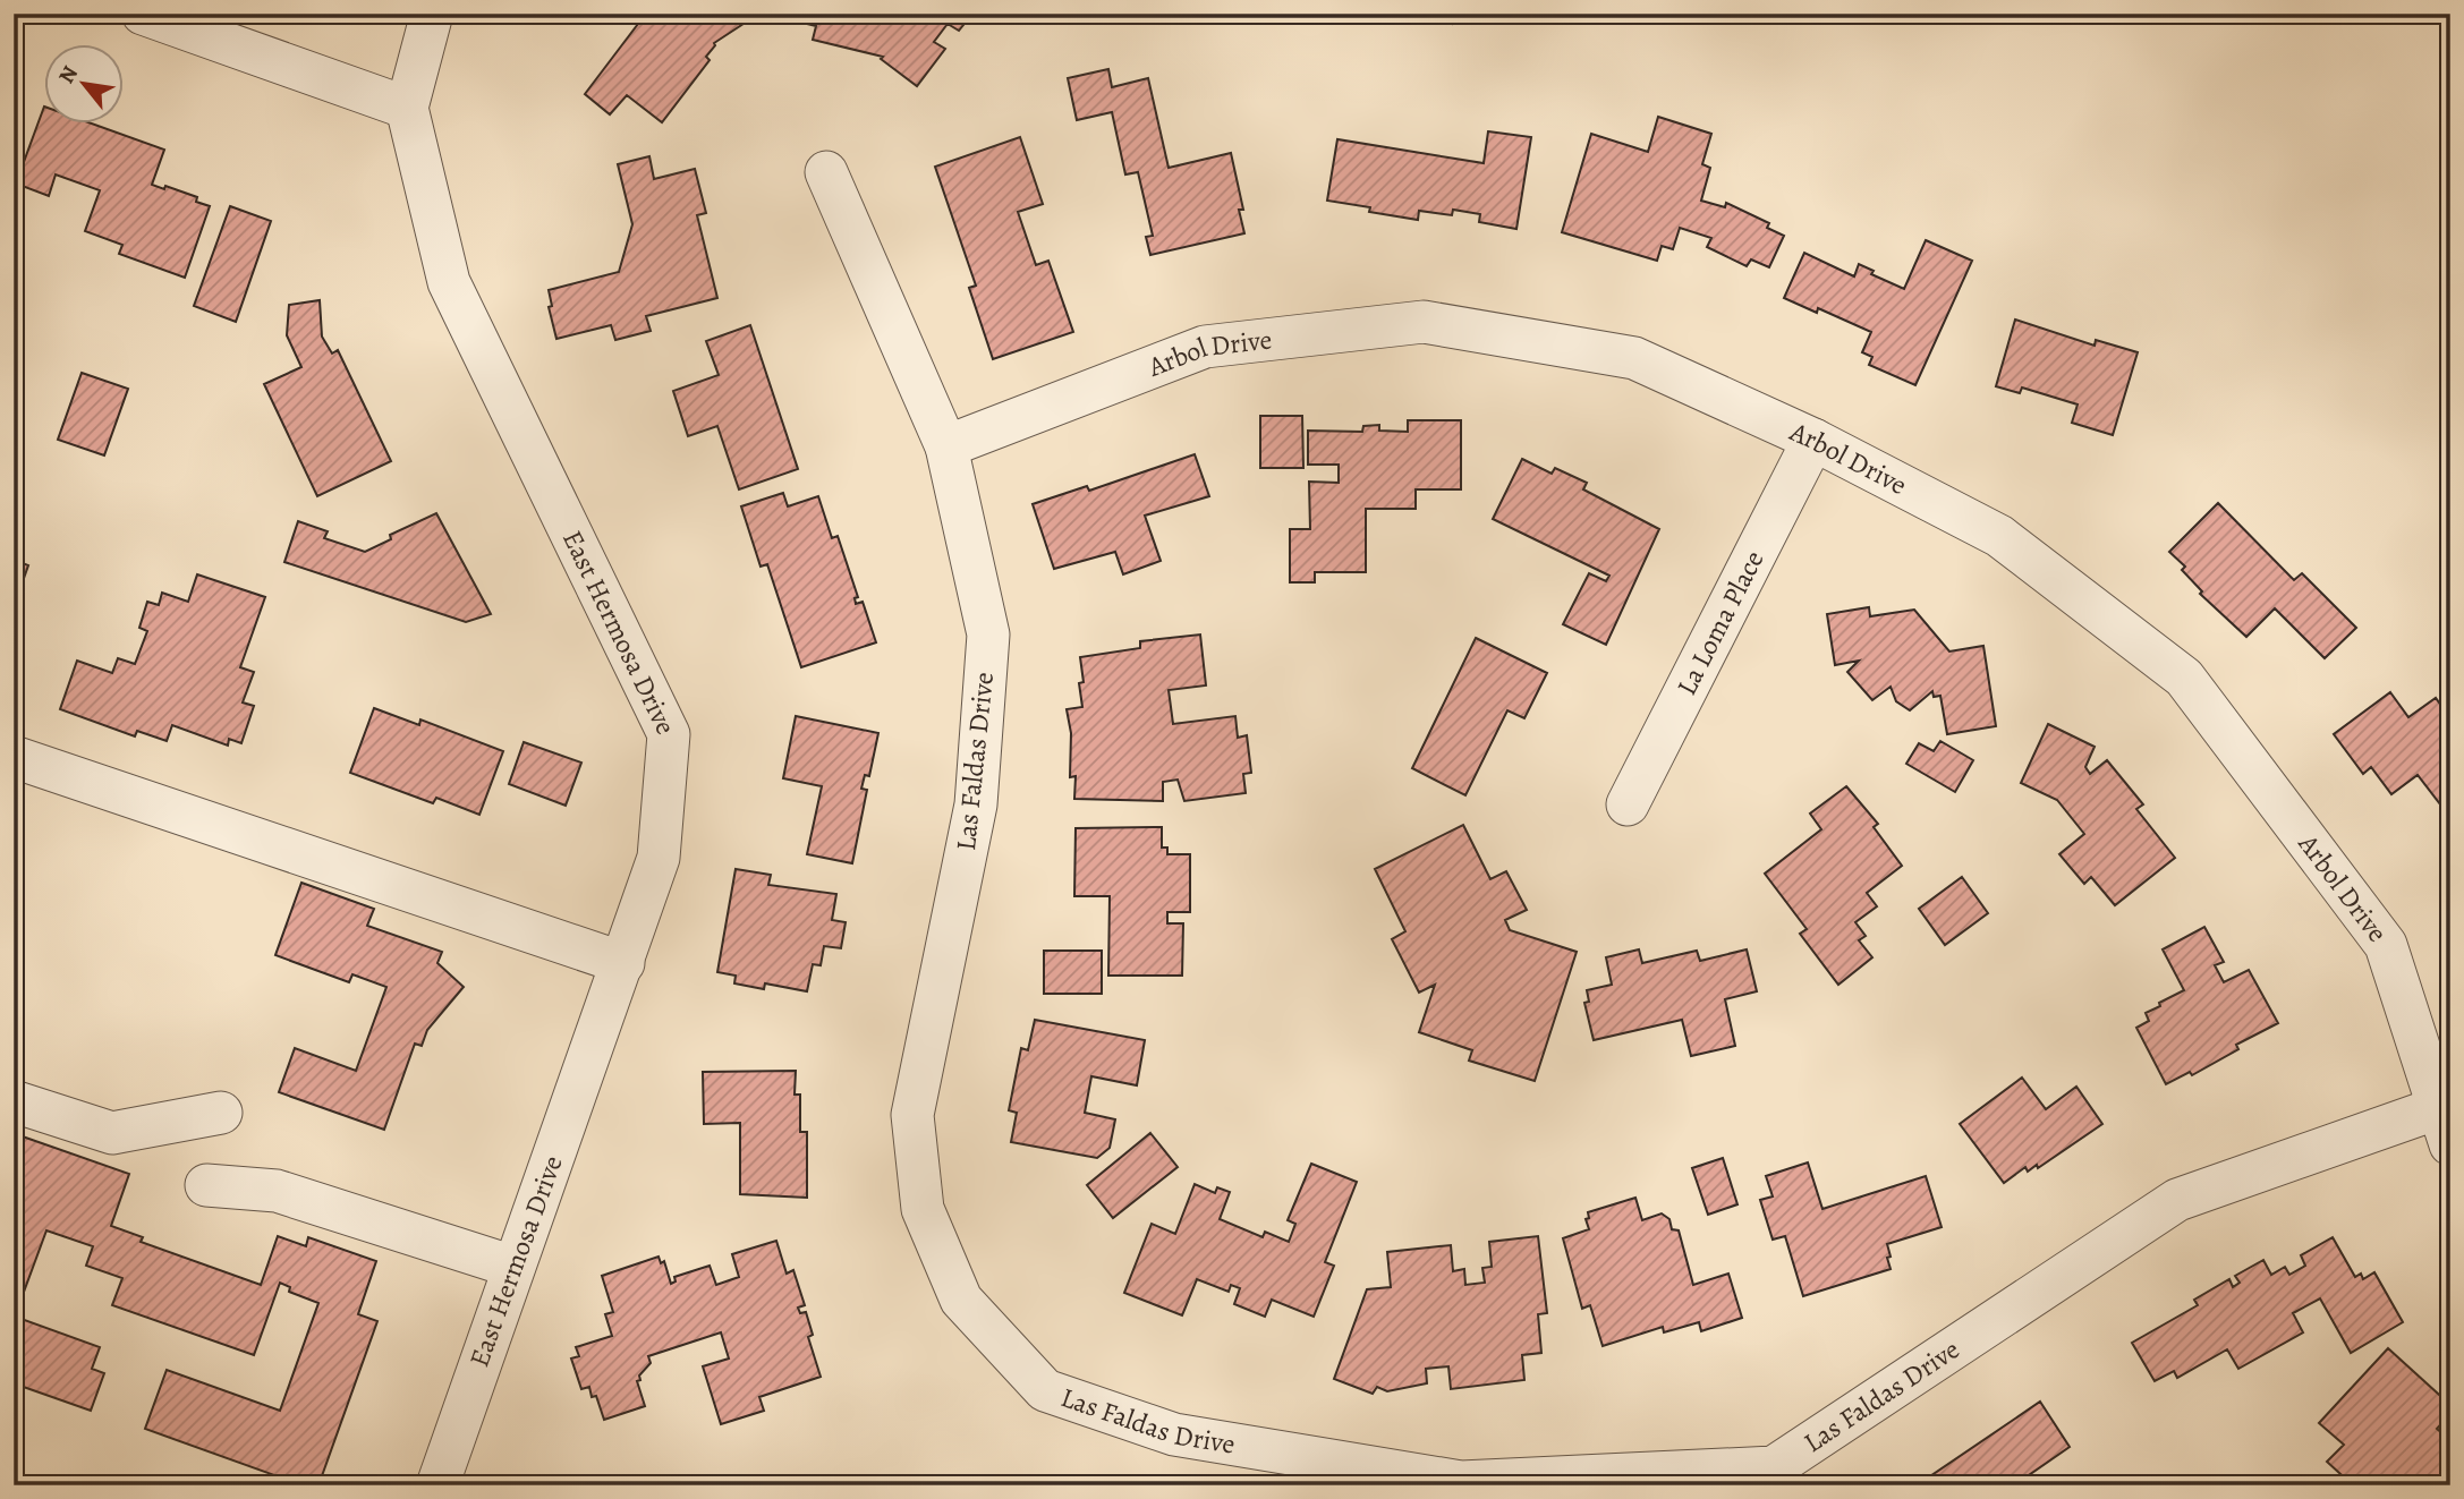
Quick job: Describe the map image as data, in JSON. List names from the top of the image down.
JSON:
{
  "streets": {
    "street": [
      "Arbol Drive",
      "La Loma Place",
      "East Hermosa Drive",
      "Las Faldas Drive"
    ]
  },
  "crossings": [
    ["Arbol Drive", "La Loma Place"],
    ["Arbol Drive", "Las Faldas Drive"]
  ],
  "north": "top left"
}
